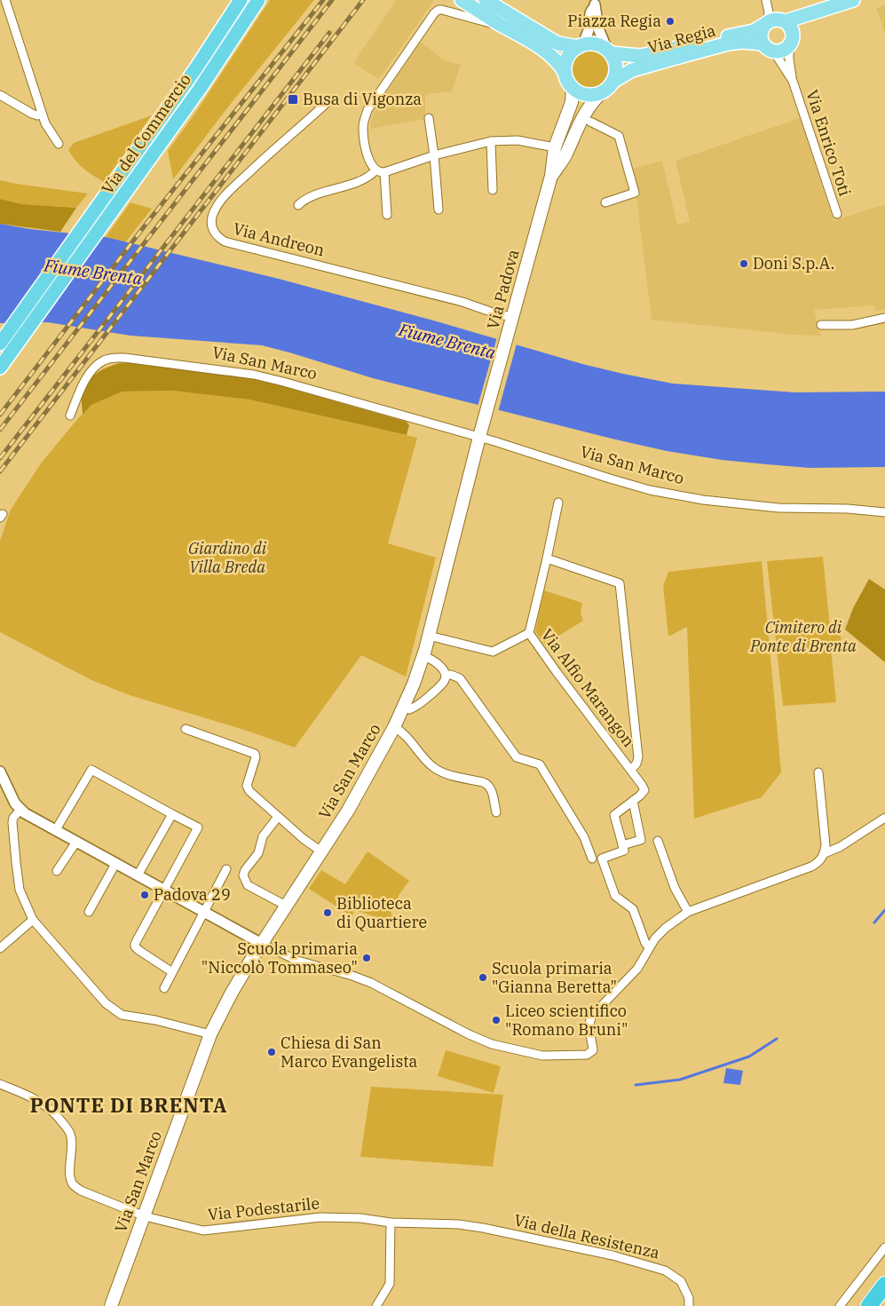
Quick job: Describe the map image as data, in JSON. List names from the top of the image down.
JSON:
{
  "streets": {
    "highway": ["Via del Commercio"],
    "main road": ["Via Regia", "Via Padova", "Via San Marco"],
    "street": [
      "Via Enrico Toti",
      "Via Andreon",
      "Via Alfio Marangon",
      "Via Podestarile",
      "Via della Resistenza"
    ]
  },
  "crossings": [
    ["Via Regia", "Via Enrico Toti"],
    ["Via Regia", "Via Padova"],
    ["Via Andreon", "Via Padova"],
    ["Via Padova", "Via San Marco"],
    ["Via San Marco", "Via Alfio Marangon"],
    ["Via San Marco", "Via Podestarile"],
    ["Via Podestarile", "Via della Resistenza"]
  ],
  "districts": ["PONTE DI BRENTA"],
  "water": ["Fiume Brenta"],
  "parks": ["Giardino di Villa Breda", "Cimitero di Ponte di Brenta"],
  "places": {
    "other": [
      "Piazza Regia",
      "Doni S.p.A.",
      "Padova 29",
      "Biblioteca di Quartiere",
      "Scuola primaria \"Niccolò Tommaseo\"",
      "Scuola primaria \"Gianna Beretta\"",
      "Liceo scientifico \"Romano Bruni\"",
      "Chiesa di San Marco Evangelista"
    ],
    "transit": ["Busa di Vigonza"]
  }
}
